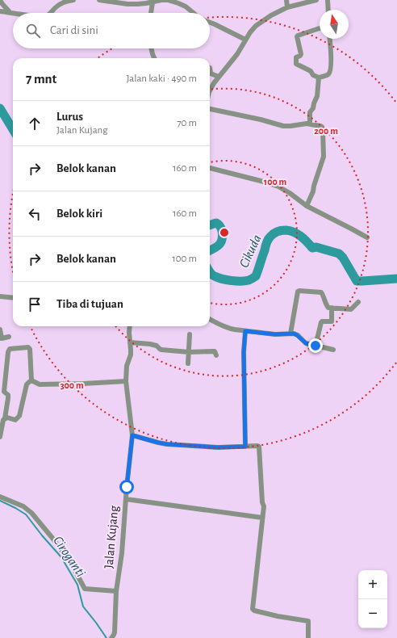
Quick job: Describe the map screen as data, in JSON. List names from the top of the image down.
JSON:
{
  "streets": {
    "street": ["Jalan Kujang"]
  },
  "water": ["Cikuda", "Ciroganti"],
  "north": "top",
  "page": {
    "search": "Cari di sini",
    "heading": ["7 mnt", "Jalan kaki · 490 m"],
    "list": [
      ["Lurus", "Jalan Kujang", "70 m"],
      ["Belok kanan", "160 m"],
      ["Belok kiri", "160 m"],
      ["Belok kanan", "100 m"],
      "Tiba di tujuan"
    ],
    "map_buttons": ["+", "−"]
  },
  "rings": ["200 m", "100 m", "300 m"]
}
